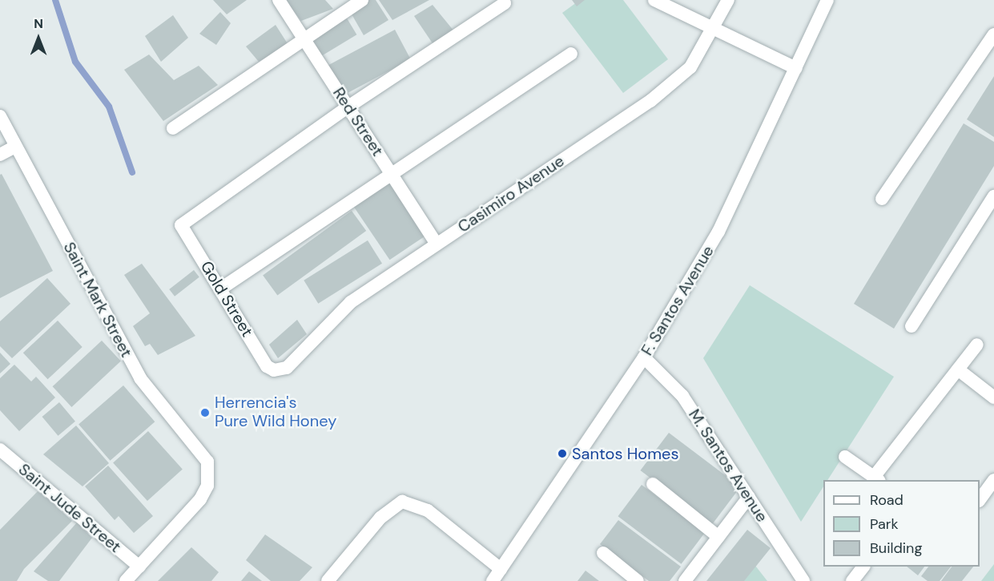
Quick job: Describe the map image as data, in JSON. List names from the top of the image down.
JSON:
{
  "streets": {
    "street": [
      "Red Street",
      "Casimiro Avenue",
      "Gold Street",
      "Saint Mark Street",
      "F. Santos Avenue",
      "M. Santos Avenue",
      "Saint Jude Street"
    ]
  },
  "crossings": [
    ["Red Street", "Casimiro Avenue"],
    ["Red Street", "Gold Street"],
    ["Casimiro Avenue", "Gold Street"],
    ["Saint Mark Street", "Saint Jude Street"],
    ["F. Santos Avenue", "M. Santos Avenue"]
  ],
  "places": ["Herrencia's Pure Wild Honey", "Santos Homes"],
  "legend": ["Road", "Park", "Building"],
  "north": "top"
}
